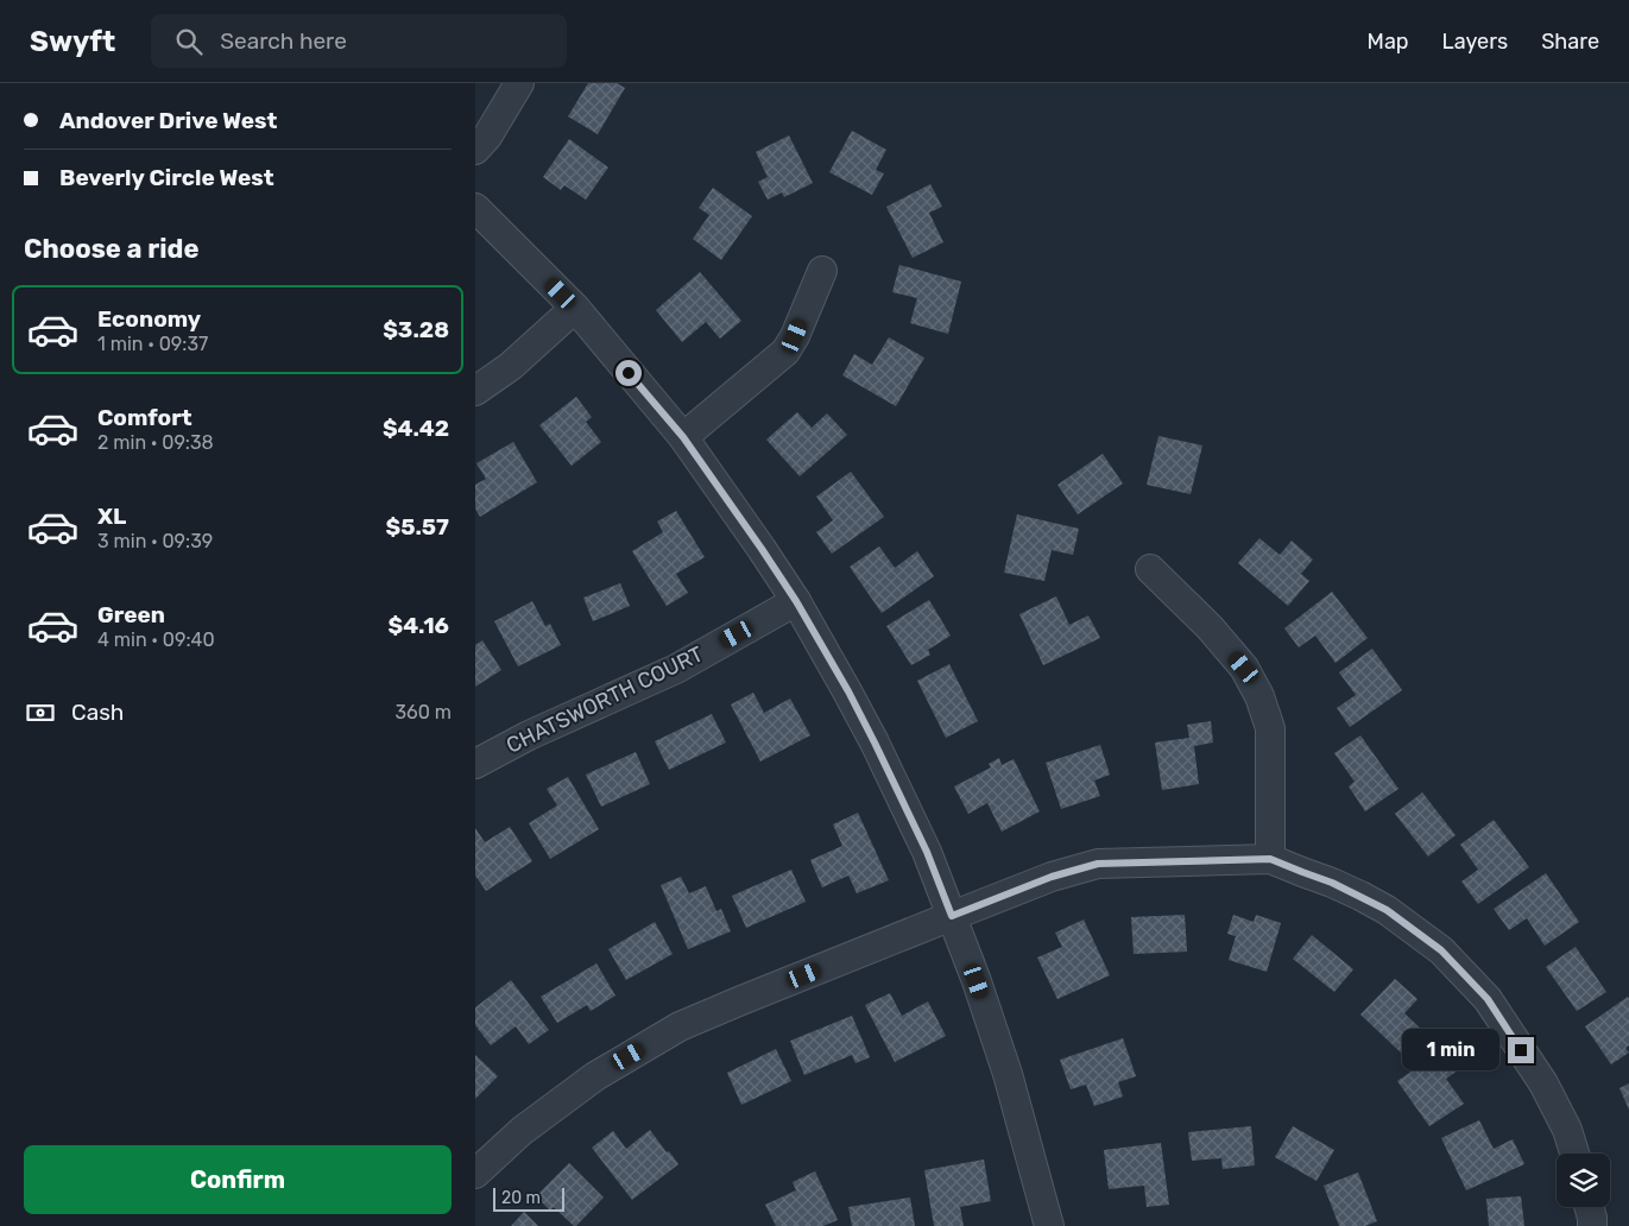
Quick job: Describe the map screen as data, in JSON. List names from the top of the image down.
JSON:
{
  "streets": {
    "street": ["CHATSWORTH COURT"]
  },
  "scale_bar": "20 m",
  "page": {
    "header": "Swyft",
    "search": "Search here",
    "nav": ["Map", "Layers", "Share"],
    "banner": ["Andover Drive West", "Beverly Circle West"],
    "heading": "Choose a ride",
    "list": [
      {
        "name": "Economy",
        "note": "1 min · 09:37",
        "value": "$3.28"
      },
      {
        "name": "Comfort",
        "note": "2 min · 09:38",
        "value": "$4.42"
      },
      {
        "name": "XL",
        "note": "3 min · 09:39",
        "value": "$5.57"
      },
      {
        "name": "Green",
        "note": "4 min · 09:40",
        "value": "$4.16"
      }
    ],
    "pay": ["Cash", "360 m"],
    "bubble": "1 min",
    "buttons": "Confirm",
    "scale": "20 m"
  }
}
